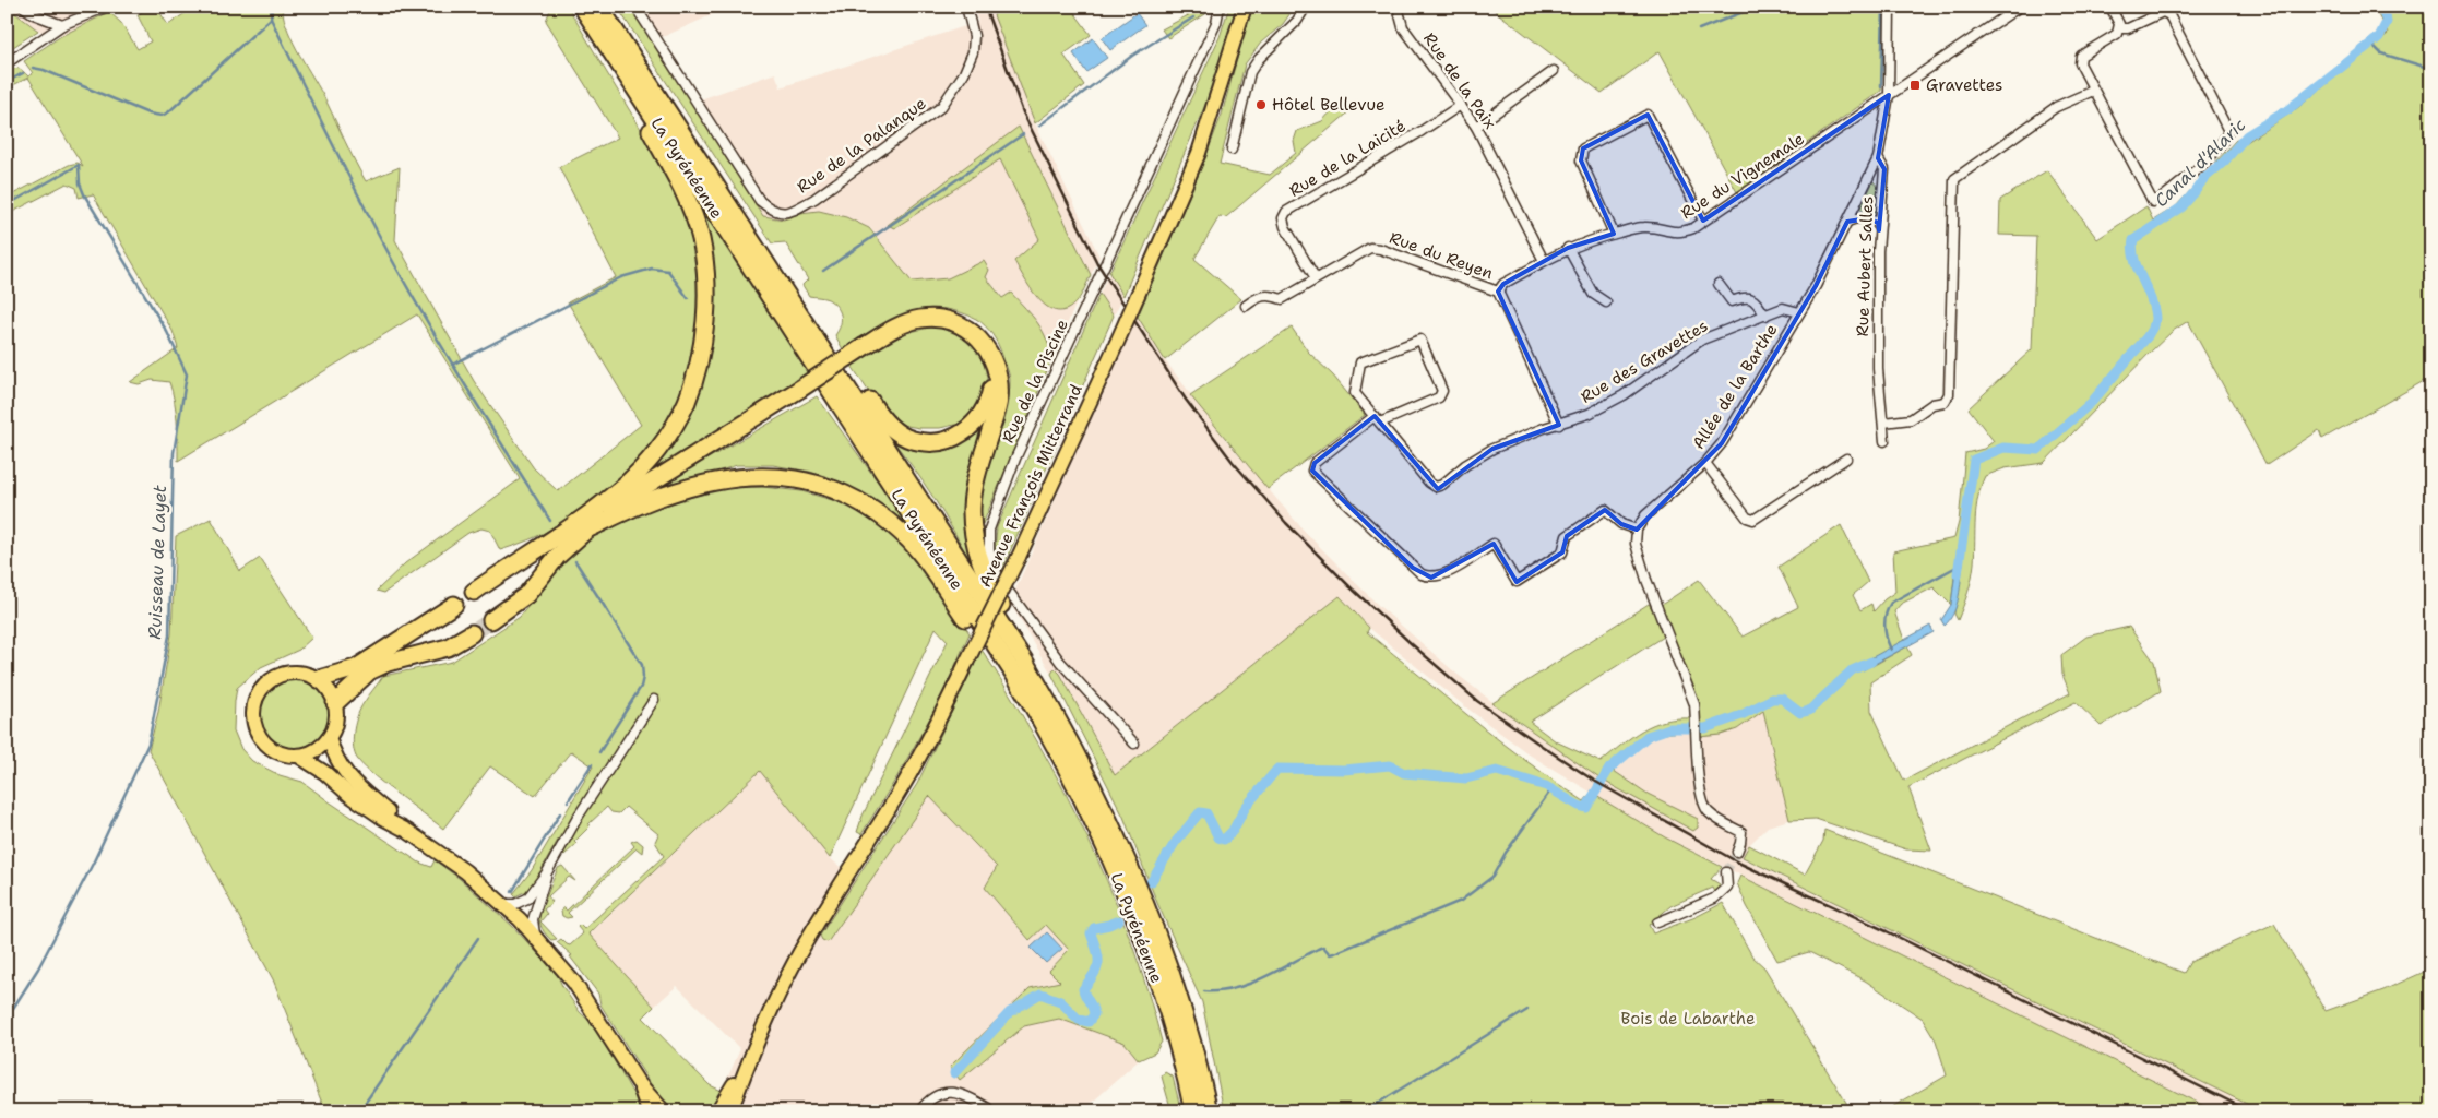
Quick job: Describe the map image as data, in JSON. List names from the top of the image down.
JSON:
{
  "streets": {
    "highway": ["La Pyrénéenne"],
    "main road": ["Avenue François Mitterrand"],
    "street": [
      "Rue de la Paix",
      "Rue de la Palanque",
      "Rue de la Laicité",
      "Rue du Vignemale",
      "Rue du Reyen",
      "Rue Aubert Salles",
      "Rue des Gravettes",
      "Rue de la Piscine",
      "Allée de la Barthe"
    ]
  },
  "crossings": [
    ["Rue de la Paix", "Rue de la Laicité"],
    ["Rue de la Paix", "Rue du Vignemale"],
    ["Rue de la Laicité", "Rue du Reyen"],
    ["Rue du Vignemale", "Rue du Reyen"],
    ["Rue du Vignemale", "Rue Aubert Salles"],
    ["Rue du Reyen", "Rue des Gravettes"],
    ["Rue Aubert Salles", "Allée de la Barthe"],
    ["Rue des Gravettes", "Allée de la Barthe"]
  ],
  "water": ["Canal d'Alaric", "Ruisseau de Layet"],
  "parks": ["Bois de Labarthe"],
  "places": {
    "transit": ["Gravettes"],
    "other": ["Hôtel Bellevue"]
  }
}
